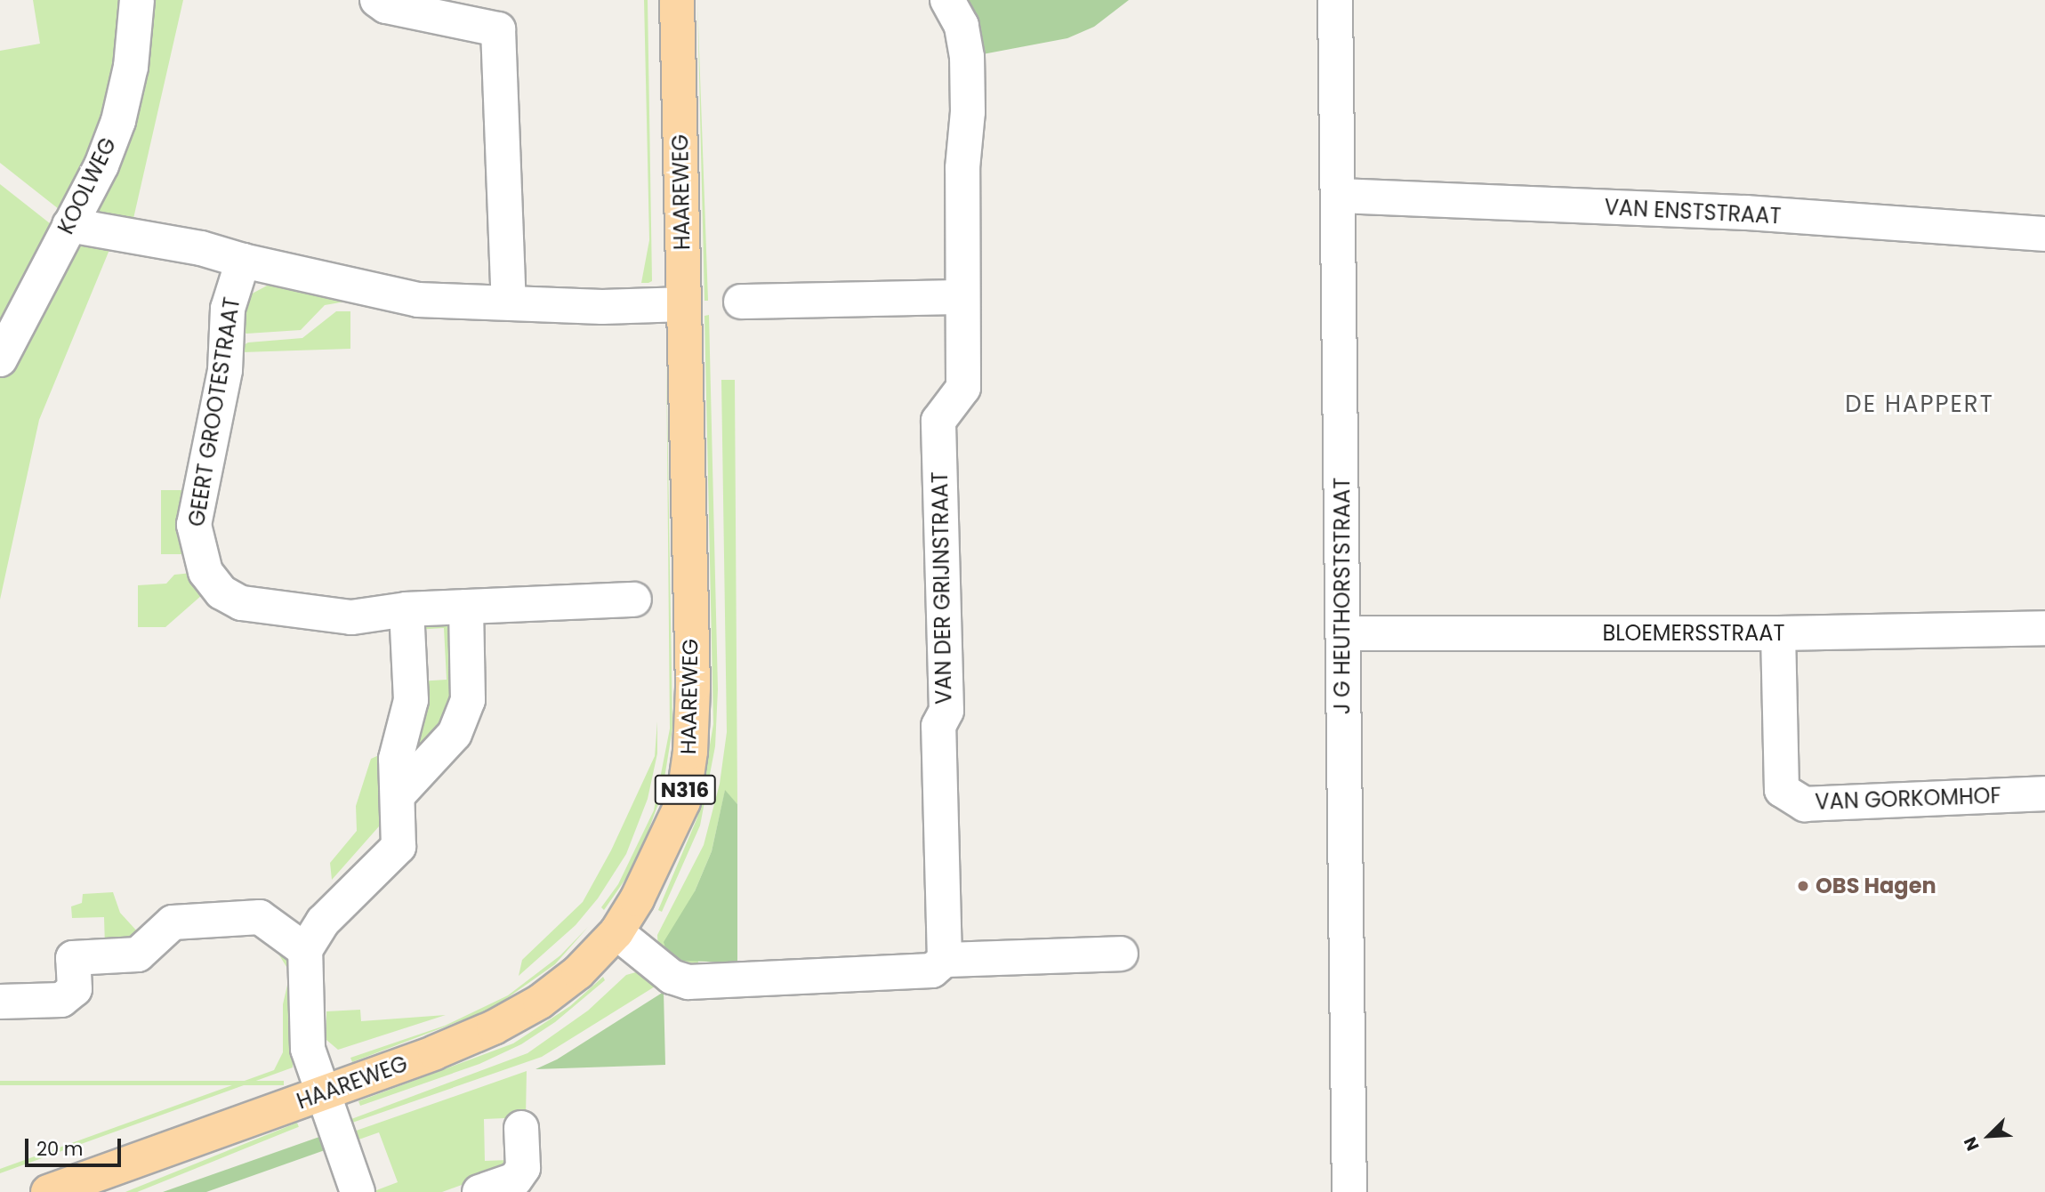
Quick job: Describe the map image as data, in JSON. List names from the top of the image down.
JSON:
{
  "streets": {
    "main road": ["HAAREWEG", "N316"],
    "street": [
      "KOOLWEG",
      "VAN ENSTSTRAAT",
      "GEERT GROOTESTRAAT",
      "VAN DER GRIJNSTRAAT",
      "J G HEUTHORSTSTRAAT",
      "BLOEMERSSTRAAT",
      "VAN GORKOMHOF"
    ]
  },
  "crossings": [
    ["VAN ENSTSTRAAT", "J G HEUTHORSTSTRAAT"],
    ["J G HEUTHORSTSTRAAT", "BLOEMERSSTRAAT"],
    ["BLOEMERSSTRAAT", "VAN GORKOMHOF"]
  ],
  "districts": ["DE HAPPERT"],
  "places": ["OBS Hagen"],
  "scale_bar": "20 m",
  "north": "bottom left"
}
